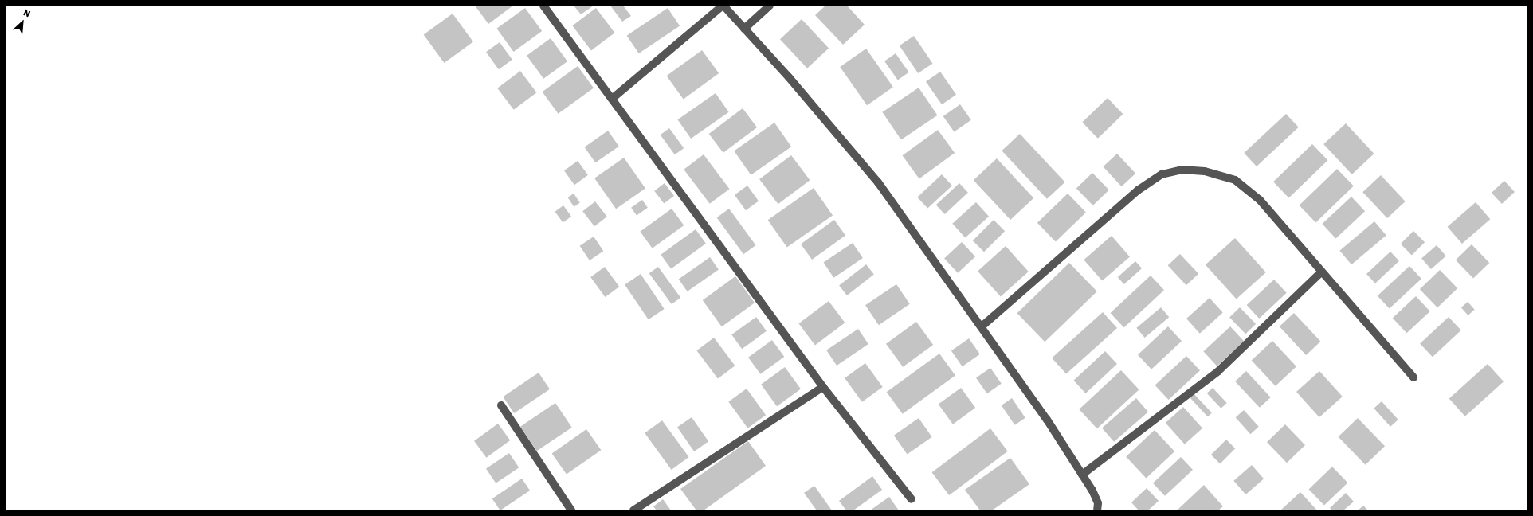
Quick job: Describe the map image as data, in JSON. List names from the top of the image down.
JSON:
{
  "north": "top right"
}
